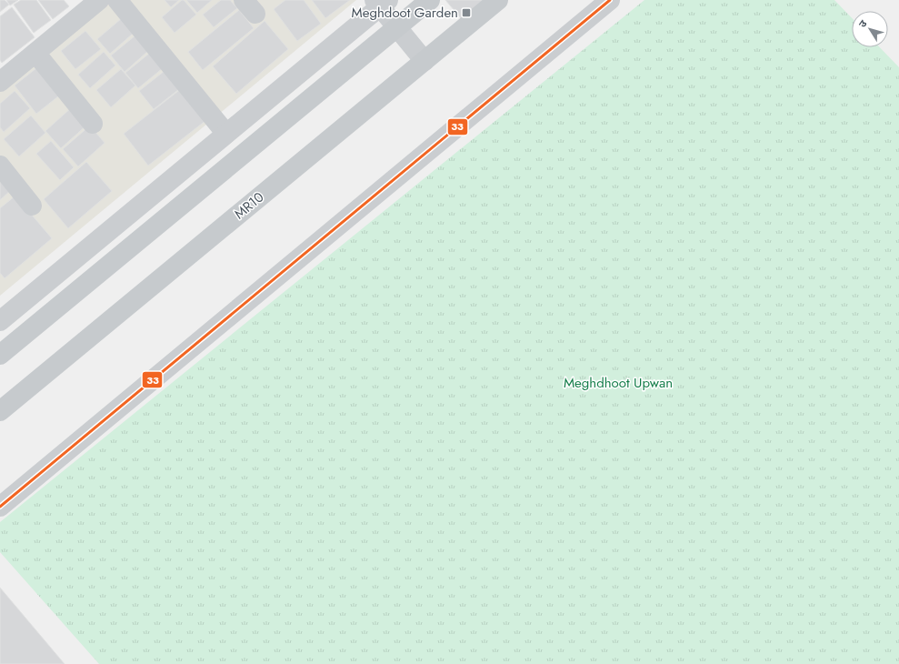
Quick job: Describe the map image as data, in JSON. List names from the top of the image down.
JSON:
{
  "streets": {
    "main road": ["MR10"]
  },
  "parks": ["Meghdhoot Upwan"],
  "places": {
    "transit": ["Meghdoot Garden"]
  },
  "lines": ["transit line 33"],
  "north": "top left"
}
